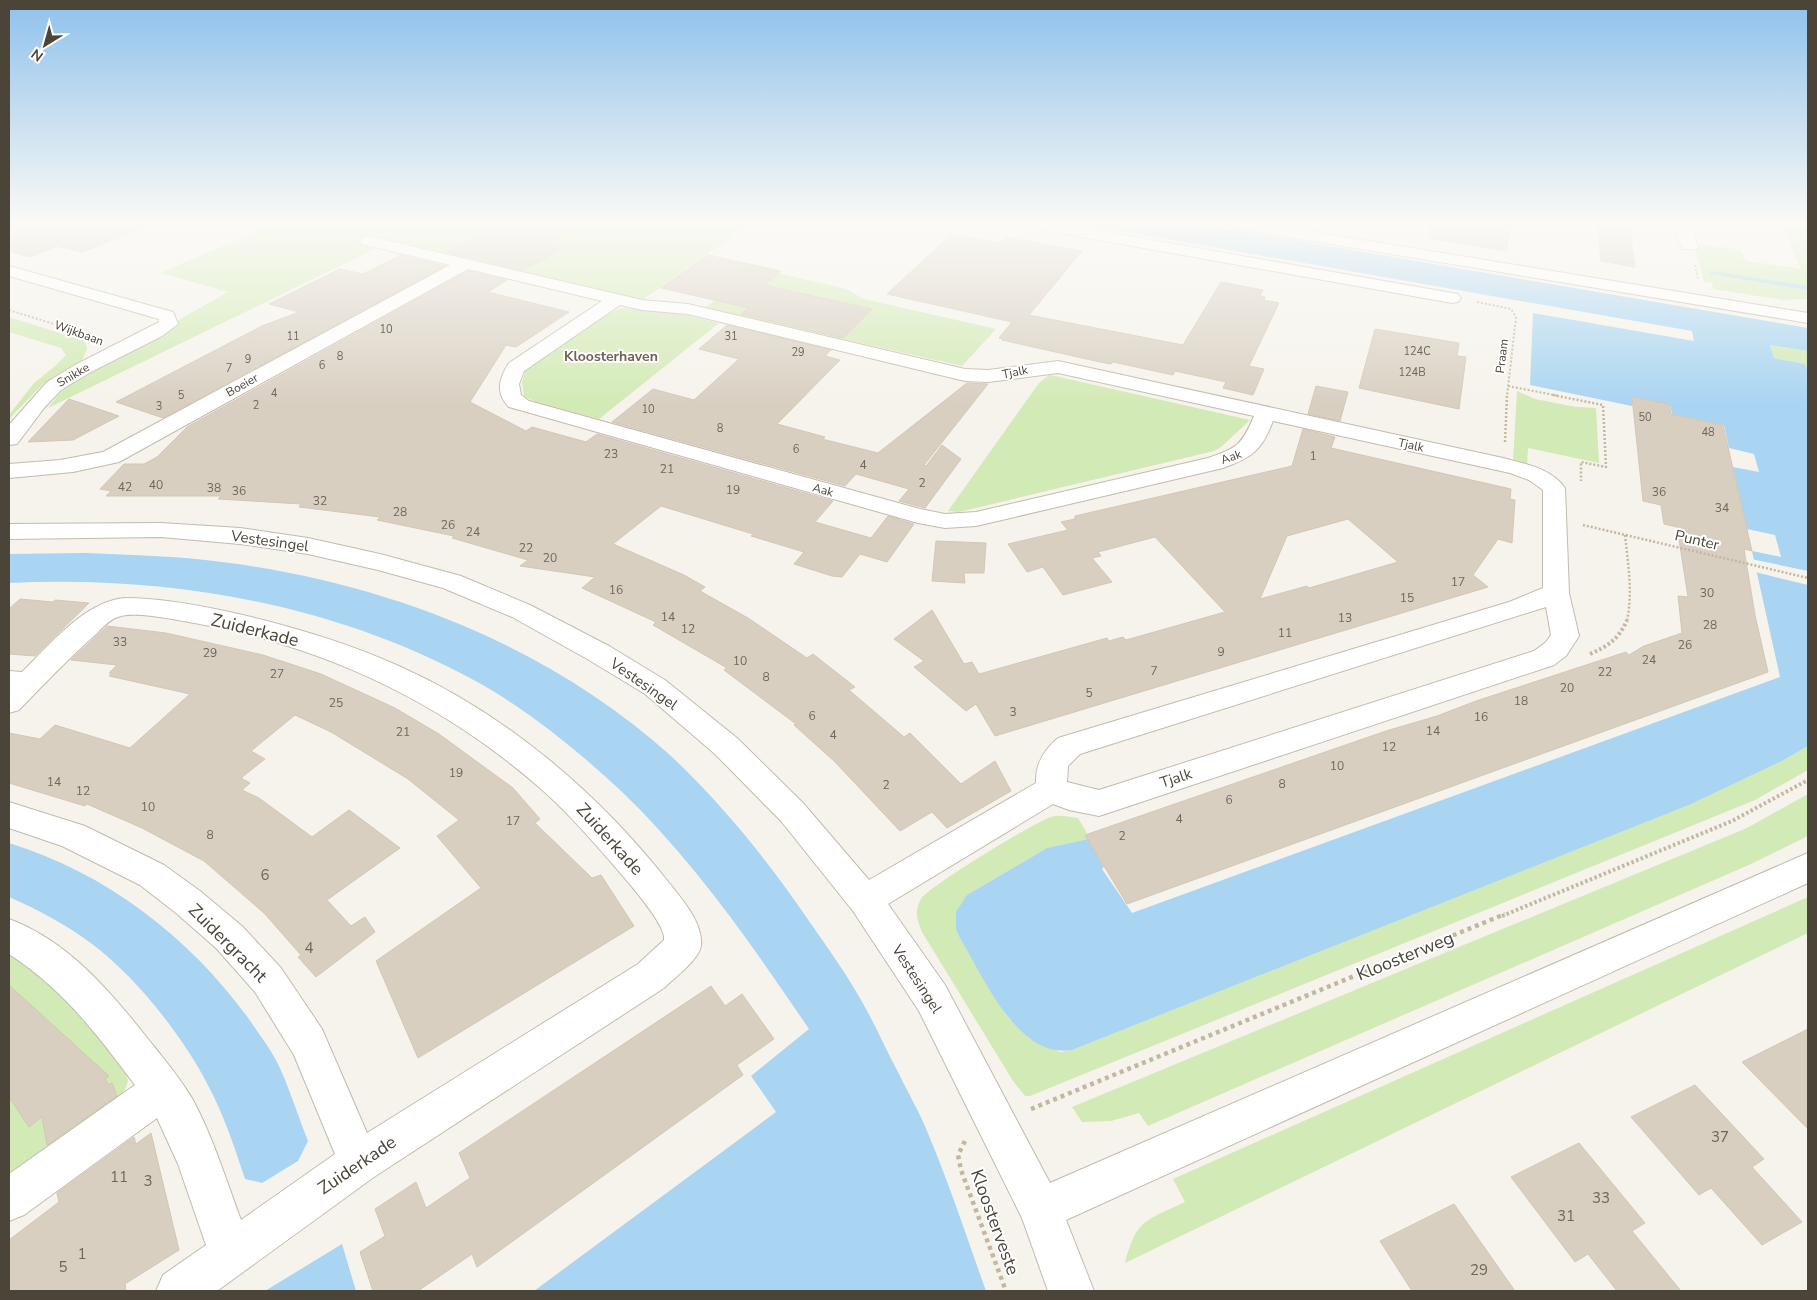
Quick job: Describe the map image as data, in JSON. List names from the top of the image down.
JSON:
{
  "streets": {
    "street": [
      "Wijkbaan",
      "Tjalk",
      "Snikke",
      "Boeier",
      "Aak",
      "Vestesingel",
      "Zuiderkade",
      "Zuidergracht"
    ],
    "path": [
      "Praam",
      "Punter",
      "Kloosterweg",
      "Kloosterveste"
    ]
  },
  "crossings": [
    ["Wijkbaan", "Snikke"],
    ["Praam", "Tjalk"],
    ["Tjalk", "Aak"],
    ["Vestesingel", "Kloosterweg"],
    ["Vestesingel", "Kloosterveste"],
    ["Zuiderkade", "Zuidergracht"],
    ["Kloosterweg", "Kloosterveste"]
  ],
  "districts": ["Kloosterhaven"],
  "house_numbers": [
    "10",
    "11",
    "31",
    "124C",
    "29",
    "8",
    "9",
    "6",
    "7",
    "124B",
    "4",
    "5",
    "2",
    "3",
    "10",
    "50",
    "8",
    "48",
    "6",
    "23",
    "1",
    "4",
    "21",
    "2",
    "40",
    "42",
    "38",
    "19",
    "36",
    "36",
    "32",
    "34",
    "28",
    "26",
    "24",
    "22",
    "20",
    "17",
    "16",
    "30",
    "15",
    "14",
    "13",
    "28",
    "12",
    "11",
    "33",
    "26",
    "9",
    "29",
    "24",
    "10",
    "7",
    "22",
    "27",
    "8",
    "20",
    "5",
    "18",
    "25",
    "3",
    "6",
    "16",
    "14",
    "21",
    "4",
    "12",
    "10",
    "19",
    "14",
    "8",
    "2",
    "12",
    "6",
    "10",
    "4",
    "17",
    "8",
    "2",
    "6",
    "4",
    "37",
    "11",
    "3",
    "33",
    "31",
    "1",
    "5",
    "29"
  ],
  "north": "bottom left"
}
